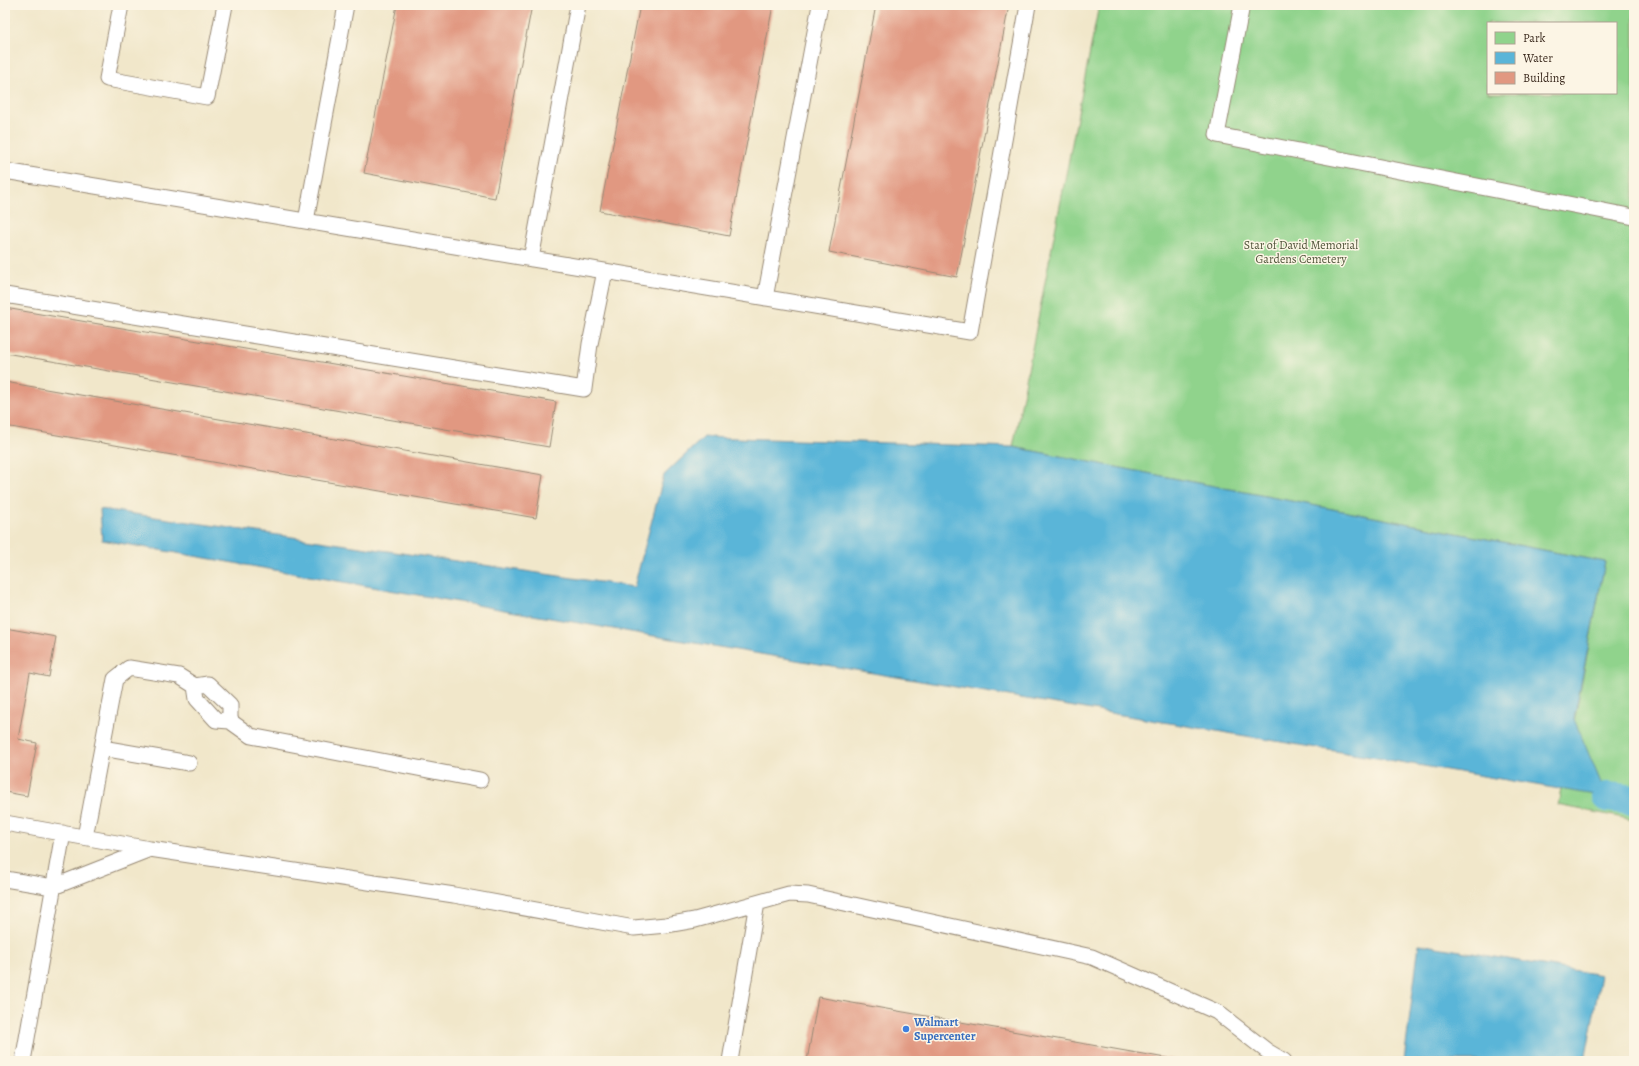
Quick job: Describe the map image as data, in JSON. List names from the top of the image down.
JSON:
{
  "parks": ["Star of David Memorial Gardens Cemetery"],
  "places": ["Walmart Supercenter"],
  "legend": ["Park", "Water", "Building"]
}
